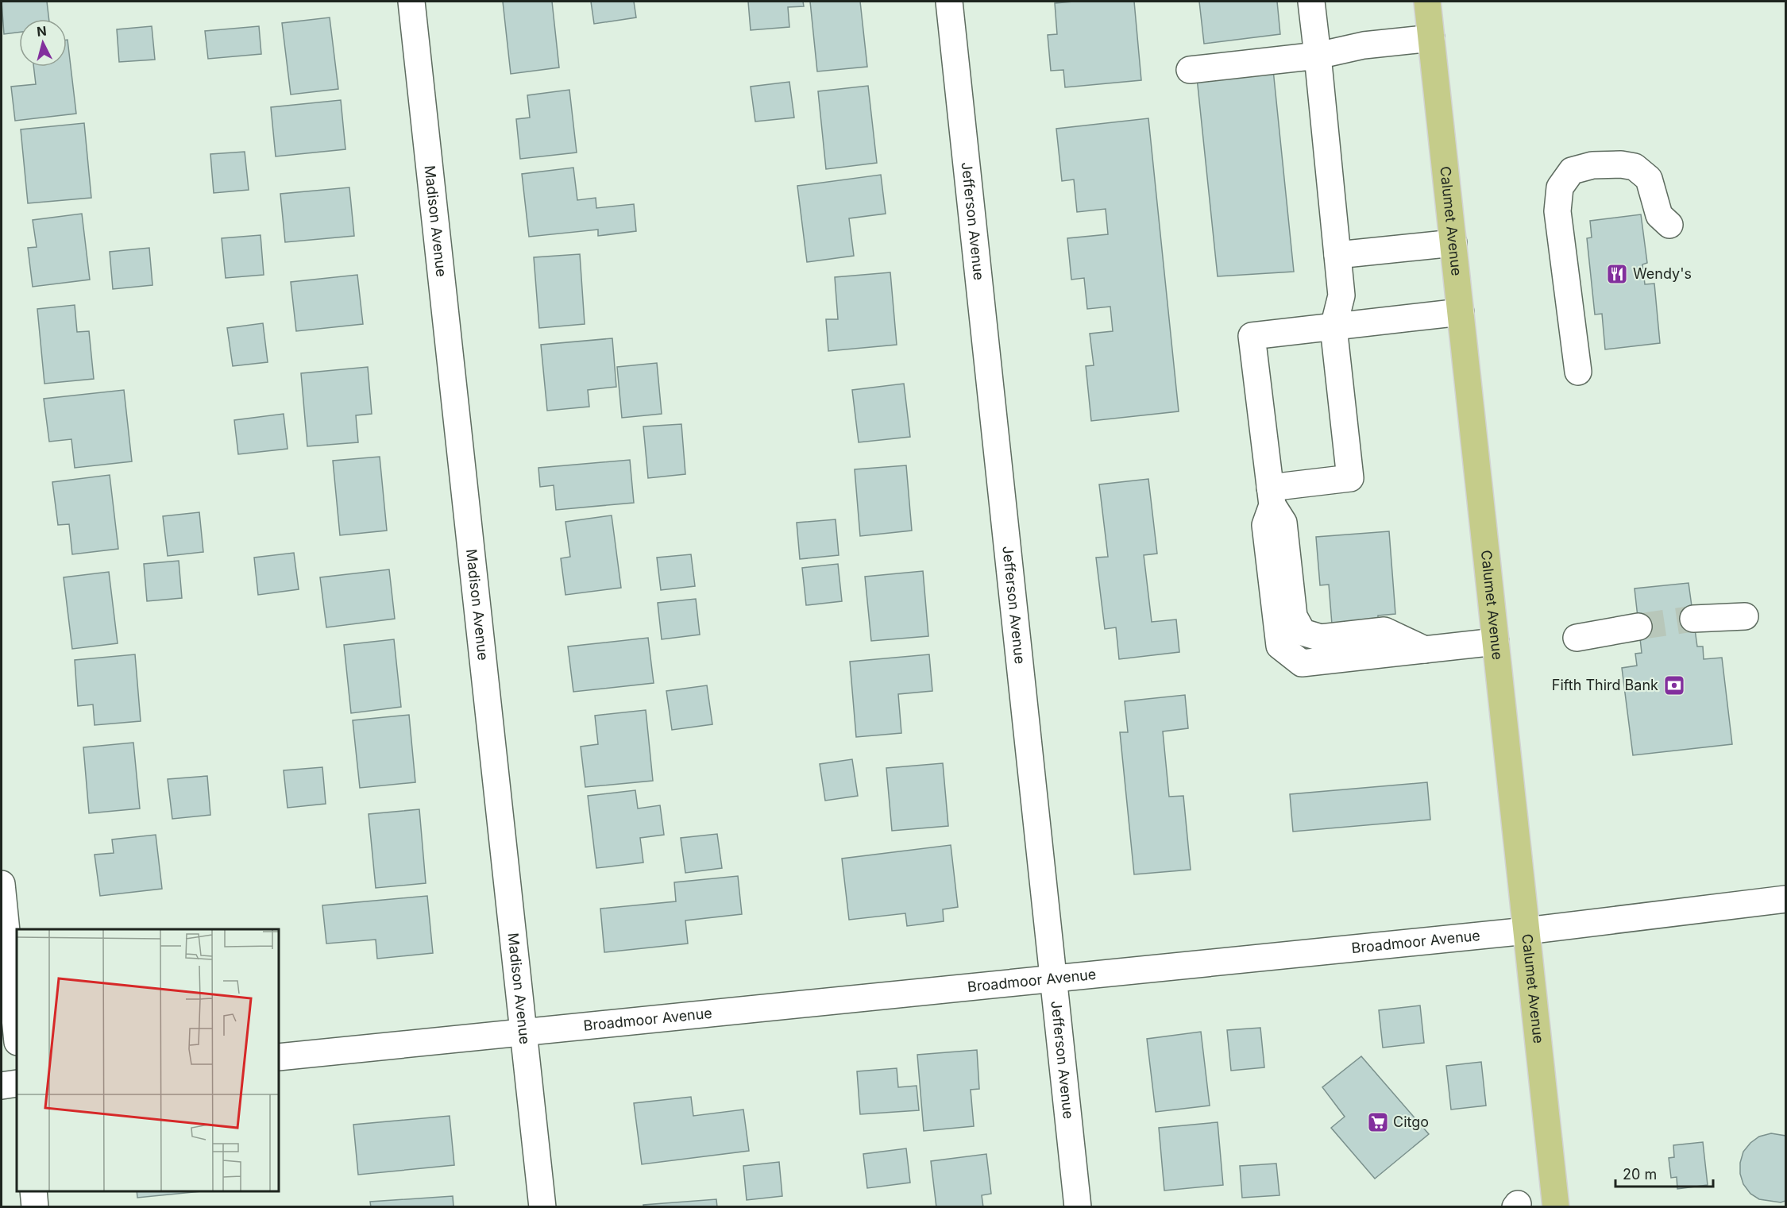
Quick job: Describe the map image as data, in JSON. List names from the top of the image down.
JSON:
{
  "streets": {
    "main road": ["Calumet Avenue"],
    "street": ["Madison Avenue", "Jefferson Avenue", "Broadmoor Avenue"]
  },
  "crossings": [
    ["Madison Avenue", "Broadmoor Avenue"],
    ["Jefferson Avenue", "Broadmoor Avenue"],
    ["Calumet Avenue", "Broadmoor Avenue"]
  ],
  "places": {
    "restaurant": ["Wendy's"],
    "bank": ["Fifth Third Bank"],
    "supermarket": ["Citgo"]
  },
  "scale_bar": "20 m",
  "north": "top"
}
